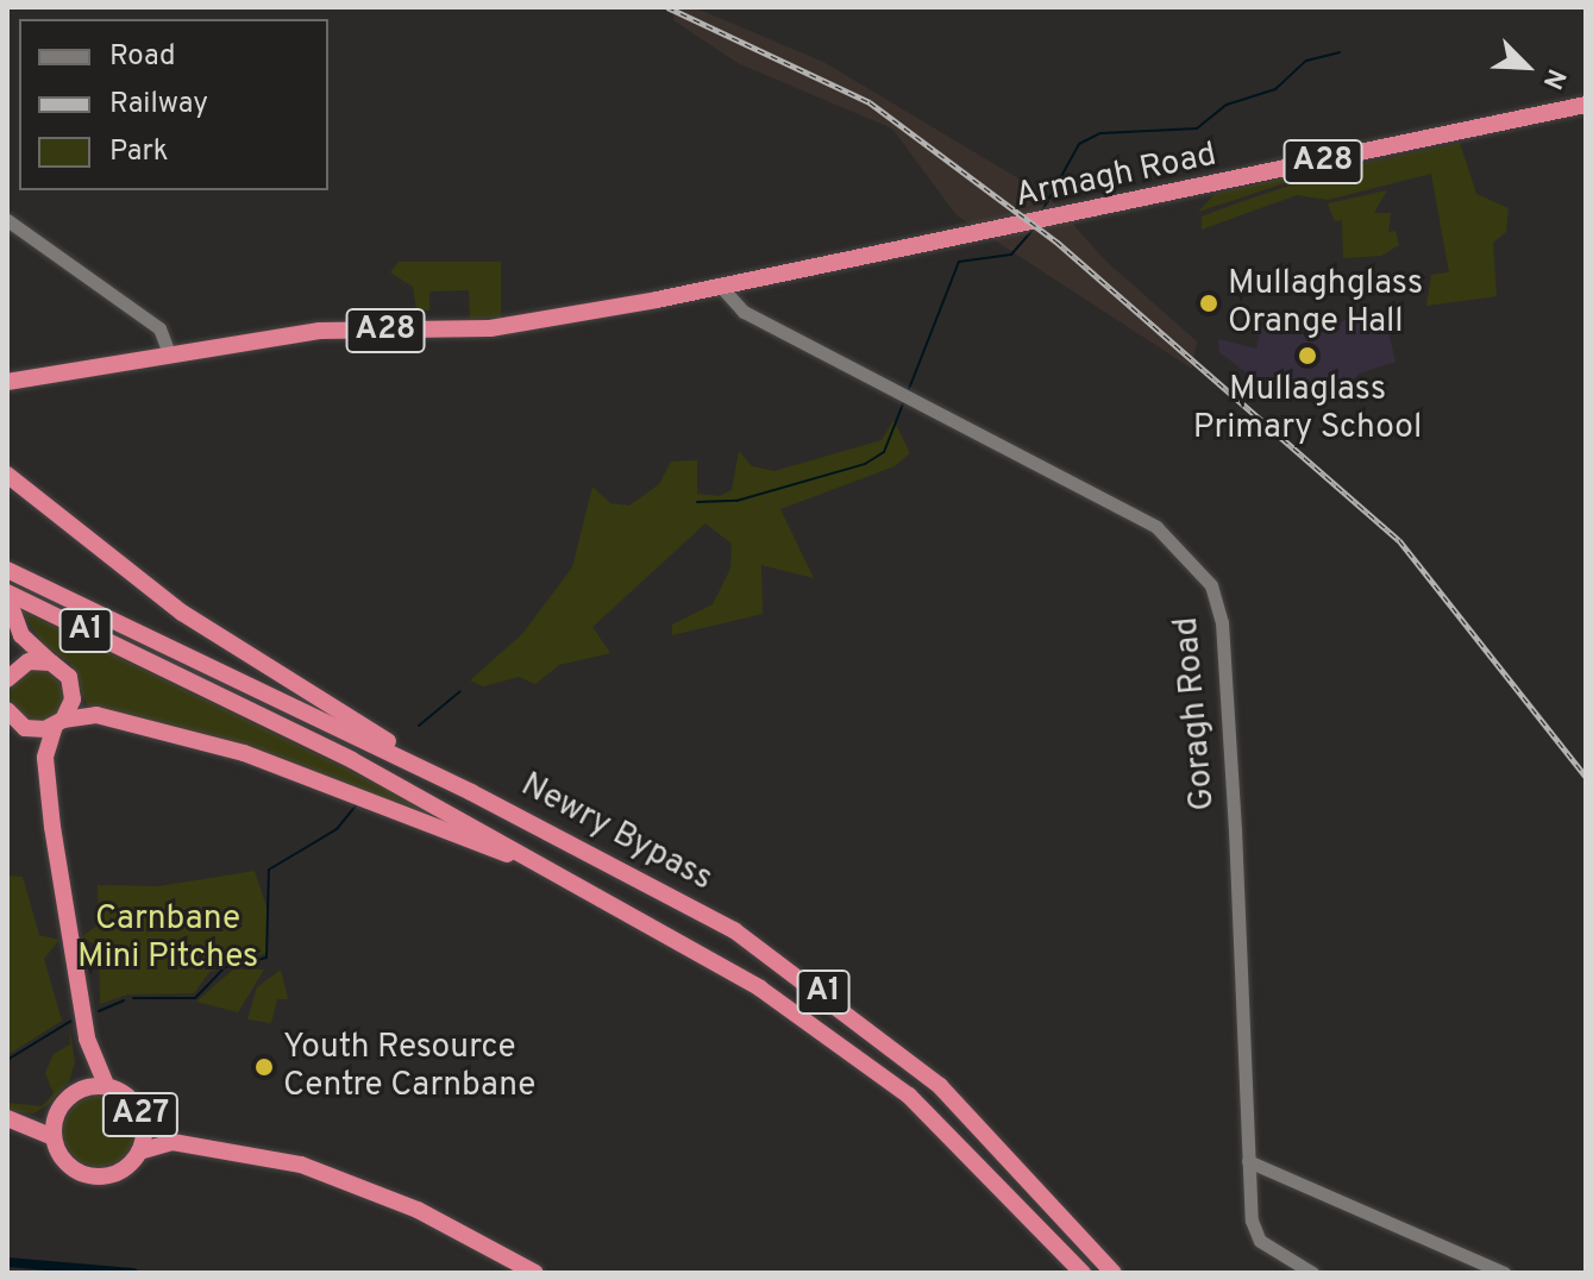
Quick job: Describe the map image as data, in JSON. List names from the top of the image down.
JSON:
{
  "streets": {
    "highway": [
      "A28",
      "Armagh Road",
      "A1",
      "Newry Bypass",
      "A27"
    ],
    "street": ["Goragh Road"]
  },
  "crossings": [
    ["A28", "Armagh Road"],
    ["Armagh Road", "Goragh Road"]
  ],
  "parks": ["Carnbane Mini Pitches"],
  "places": ["Mullaghglass Orange Hall", "Mullaglass Primary School", "Youth Resource Centre Carnbane"],
  "legend": ["Road", "Railway", "Park"],
  "north": "bottom right"
}
